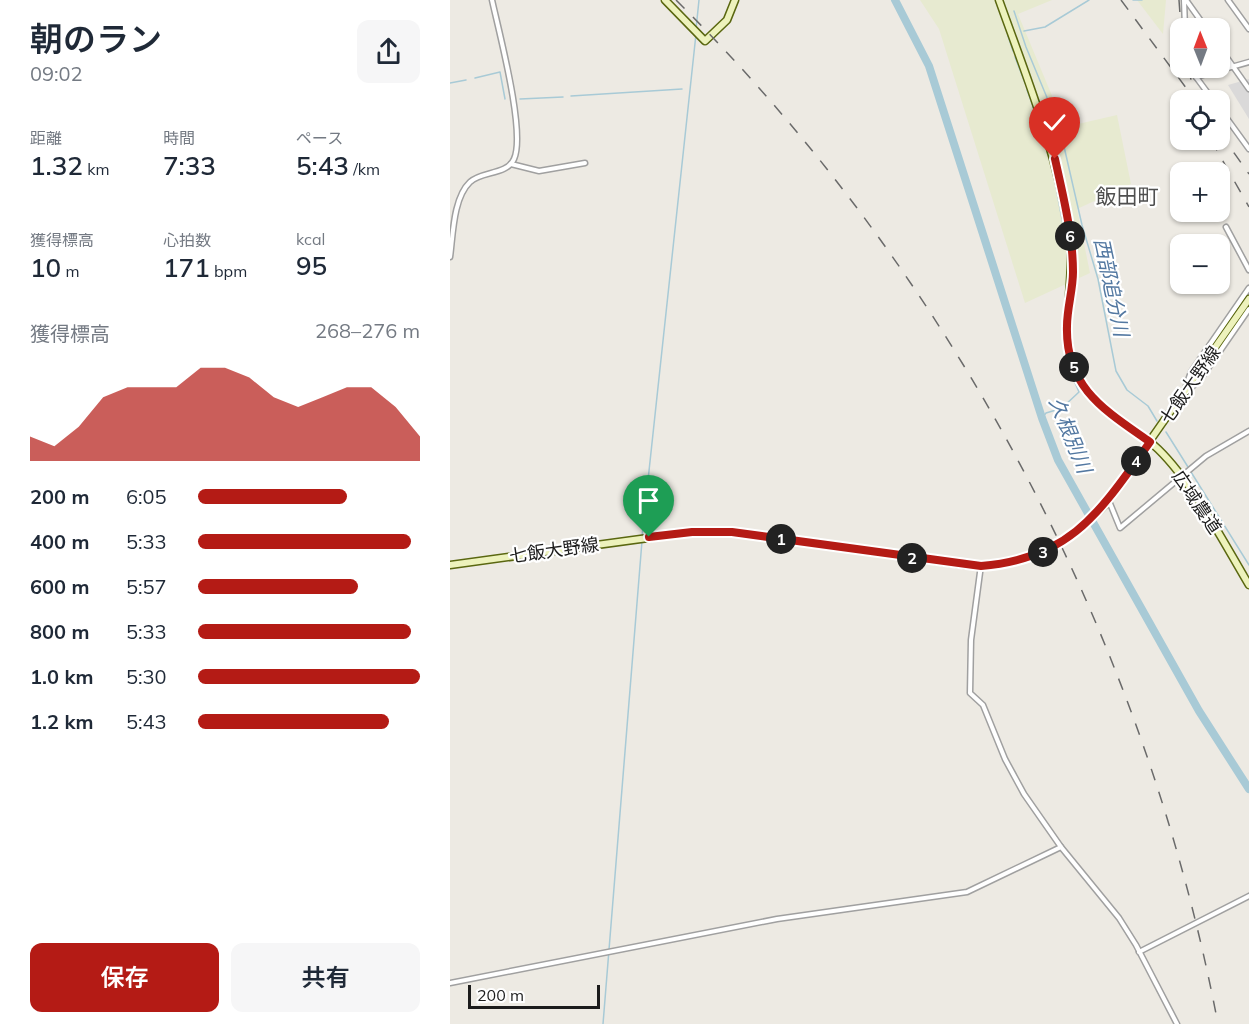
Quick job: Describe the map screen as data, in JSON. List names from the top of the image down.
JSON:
{
  "streets": {
    "main road": ["七飯大野線", "広域農道"]
  },
  "crossings": [
    ["七飯大野線", "広域農道"]
  ],
  "districts": ["飯田町"],
  "water": ["西部追分川", "久根別川"],
  "scale_bar": "200 m",
  "north": "top",
  "page": {
    "heading": ["朝のラン", "09:02"],
    "map_buttons": ["+", "−"],
    "stats": [
      ["距離", "1.32 km"],
      ["時間", "7:33"],
      ["ペース", "5:43 /km"],
      ["獲得標高", "10 m"],
      ["心拍数", "171 bpm"],
      ["kcal", "95"]
    ],
    "pins": [
      "6",
      "5",
      "4",
      "1",
      "3",
      "2"
    ],
    "chart": ["獲得標高", "268–276 m"],
    "list": [
      {
        "name": "200 m",
        "note": "6:05"
      },
      {
        "name": "400 m",
        "note": "5:33"
      },
      {
        "name": "600 m",
        "note": "5:57"
      },
      {
        "name": "800 m",
        "note": "5:33"
      },
      {
        "name": "1.0 km",
        "note": "5:30"
      },
      {
        "name": "1.2 km",
        "note": "5:43"
      }
    ],
    "buttons": ["保存", "共有"],
    "scale": "200 m"
  }
}
